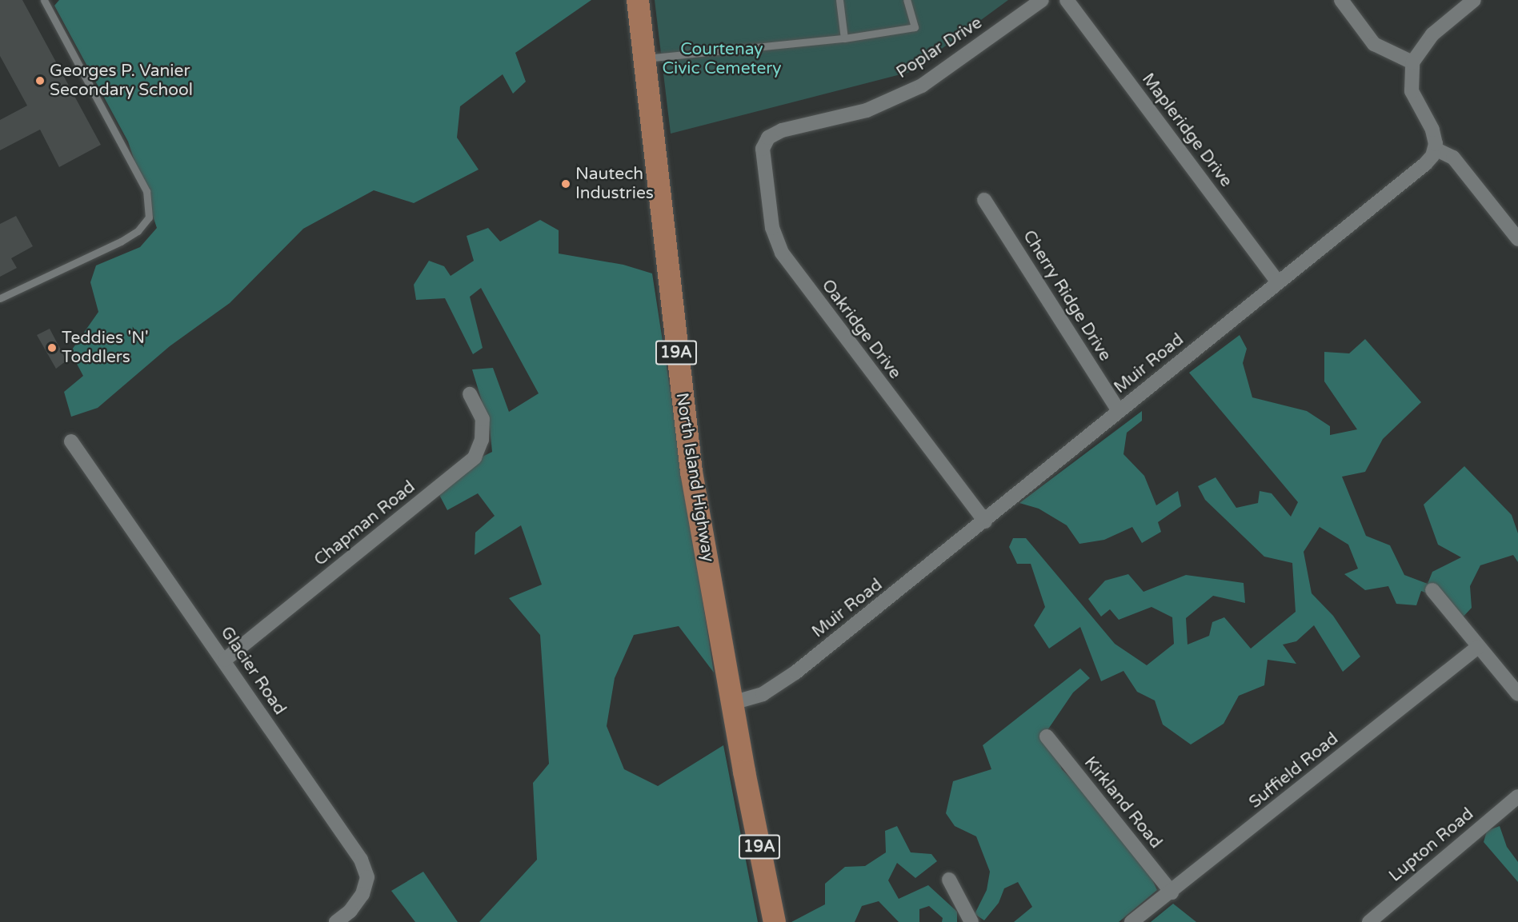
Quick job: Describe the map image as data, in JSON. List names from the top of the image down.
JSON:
{
  "streets": {
    "main road": ["19A", "North Island Highway"],
    "street": [
      "Poplar Drive",
      "Mapleridge Drive",
      "Cherry Ridge Drive",
      "Oakridge Drive",
      "Muir Road",
      "Chapman Road",
      "Glacier Road",
      "Suffield Road",
      "Kirkland Road",
      "Lupton Road"
    ]
  },
  "crossings": [
    ["Poplar Drive", "Oakridge Drive"],
    ["Mapleridge Drive", "Muir Road"],
    ["Cherry Ridge Drive", "Muir Road"],
    ["Oakridge Drive", "Muir Road"],
    ["Muir Road", "North Island Highway"],
    ["Chapman Road", "Glacier Road"],
    ["Suffield Road", "Kirkland Road"]
  ],
  "parks": ["Courtenay Civic Cemetery"],
  "places": ["Georges P. Vanier Secondary School", "Nautech Industries", "Teddies 'N' Toddlers"]
}
